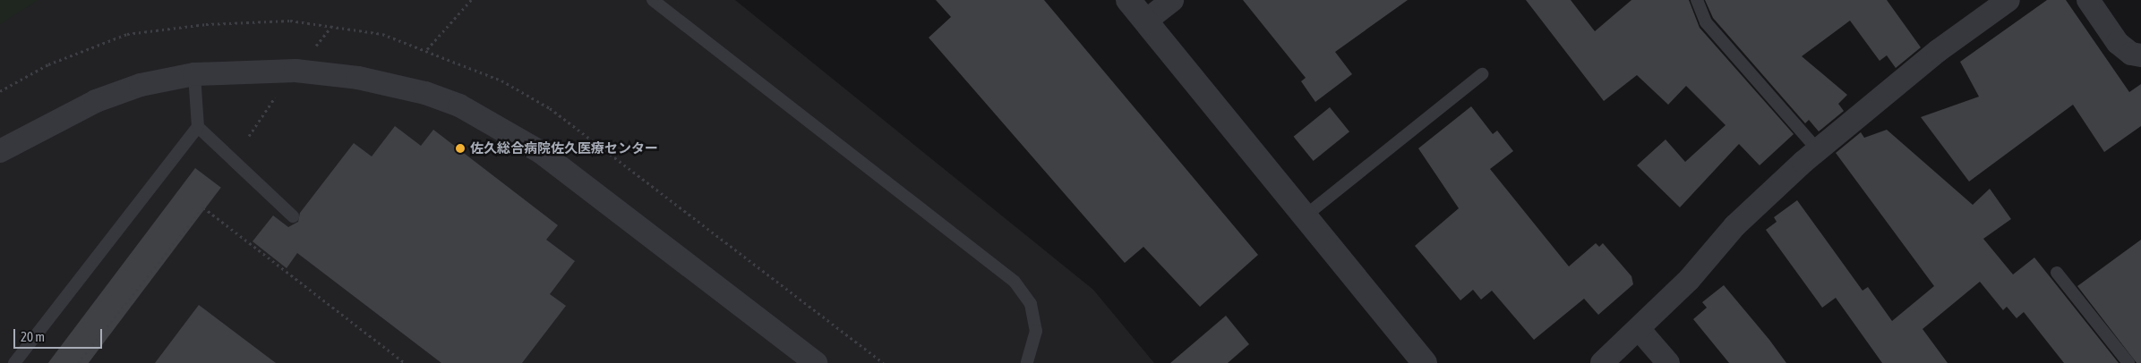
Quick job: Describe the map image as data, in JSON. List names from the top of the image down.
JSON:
{
  "places": ["佐久総合病院佐久医療センター"],
  "scale_bar": "20 m"
}
